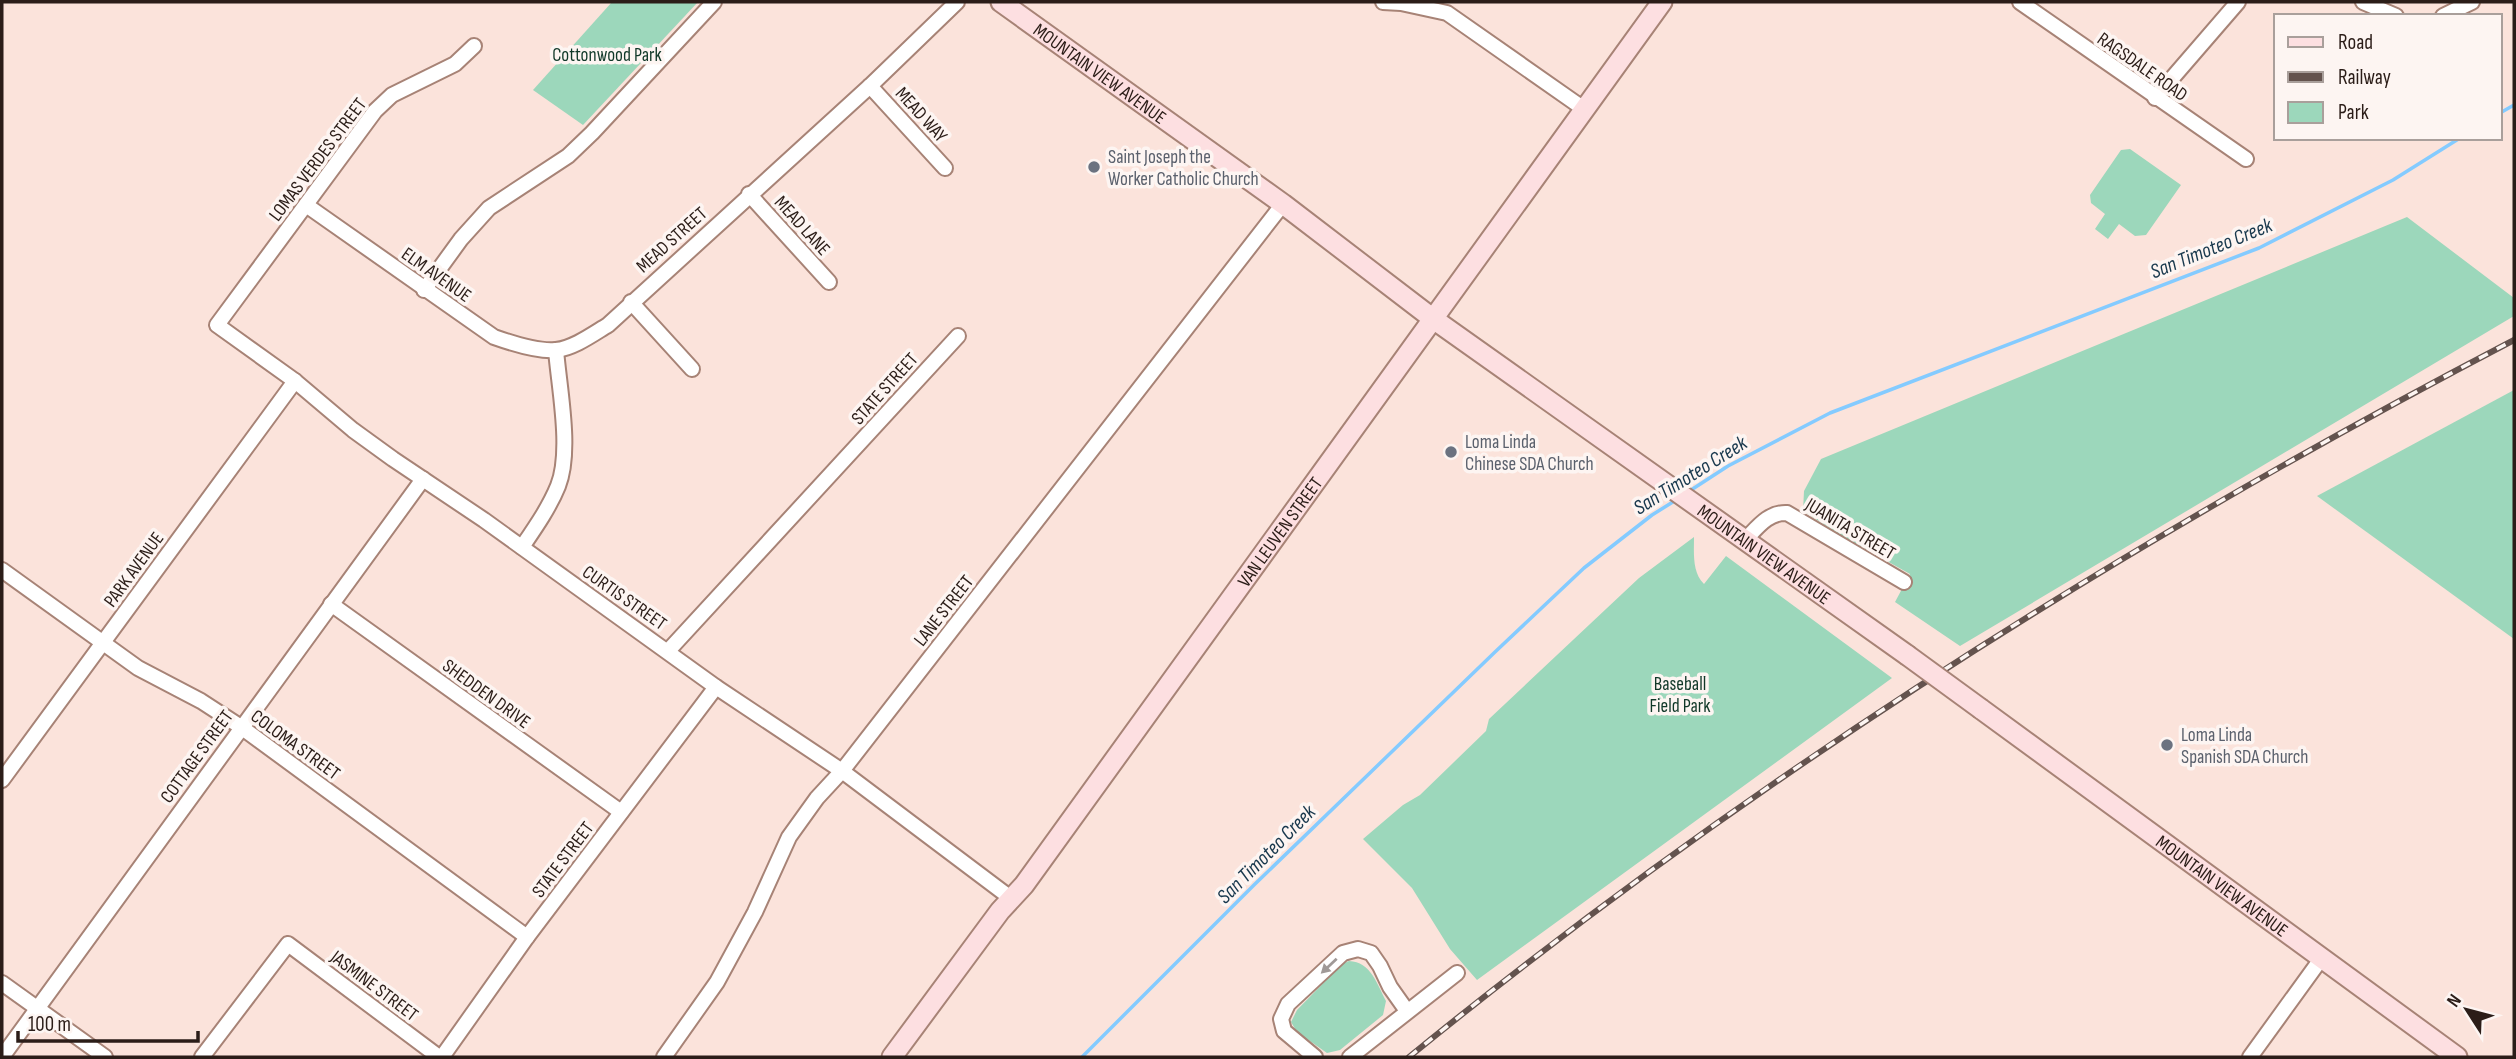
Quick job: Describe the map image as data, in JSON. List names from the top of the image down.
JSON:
{
  "streets": {
    "main road": ["MOUNTAIN VIEW AVENUE", "VAN LEUVEN STREET"],
    "street": [
      "RAGSDALE ROAD",
      "MEAD WAY",
      "LOMAS VERDES STREET",
      "MEAD LANE",
      "MEAD STREET",
      "ELM AVENUE",
      "STATE STREET",
      "JUANITA STREET",
      "PARK AVENUE",
      "CURTIS STREET",
      "LANE STREET",
      "SHEDDEN DRIVE",
      "COLOMA STREET",
      "COTTAGE STREET",
      "JASMINE STREET"
    ]
  },
  "crossings": [
    ["MOUNTAIN VIEW AVENUE", "JUANITA STREET"],
    ["MOUNTAIN VIEW AVENUE", "VAN LEUVEN STREET"],
    ["MOUNTAIN VIEW AVENUE", "LANE STREET"],
    ["MEAD WAY", "MEAD STREET"],
    ["LOMAS VERDES STREET", "ELM AVENUE"],
    ["LOMAS VERDES STREET", "CURTIS STREET"],
    ["MEAD LANE", "MEAD STREET"],
    ["MEAD STREET", "ELM AVENUE"],
    ["STATE STREET", "CURTIS STREET"],
    ["STATE STREET", "SHEDDEN DRIVE"],
    ["STATE STREET", "COLOMA STREET"],
    ["STATE STREET", "JASMINE STREET"],
    ["VAN LEUVEN STREET", "CURTIS STREET"],
    ["PARK AVENUE", "CURTIS STREET"],
    ["PARK AVENUE", "COLOMA STREET"],
    ["CURTIS STREET", "LANE STREET"],
    ["CURTIS STREET", "COTTAGE STREET"],
    ["SHEDDEN DRIVE", "COTTAGE STREET"],
    ["COLOMA STREET", "COTTAGE STREET"]
  ],
  "water": ["San Timoteo Creek"],
  "parks": ["Cottonwood Park", "Baseball Field Park"],
  "places": ["Saint Joseph the Worker Catholic Church", "Loma Linda Chinese SDA Church", "Loma Linda Spanish SDA Church"],
  "legend": ["Road", "Railway", "Park"],
  "scale_bar": "100 m",
  "north": "top left"
}
